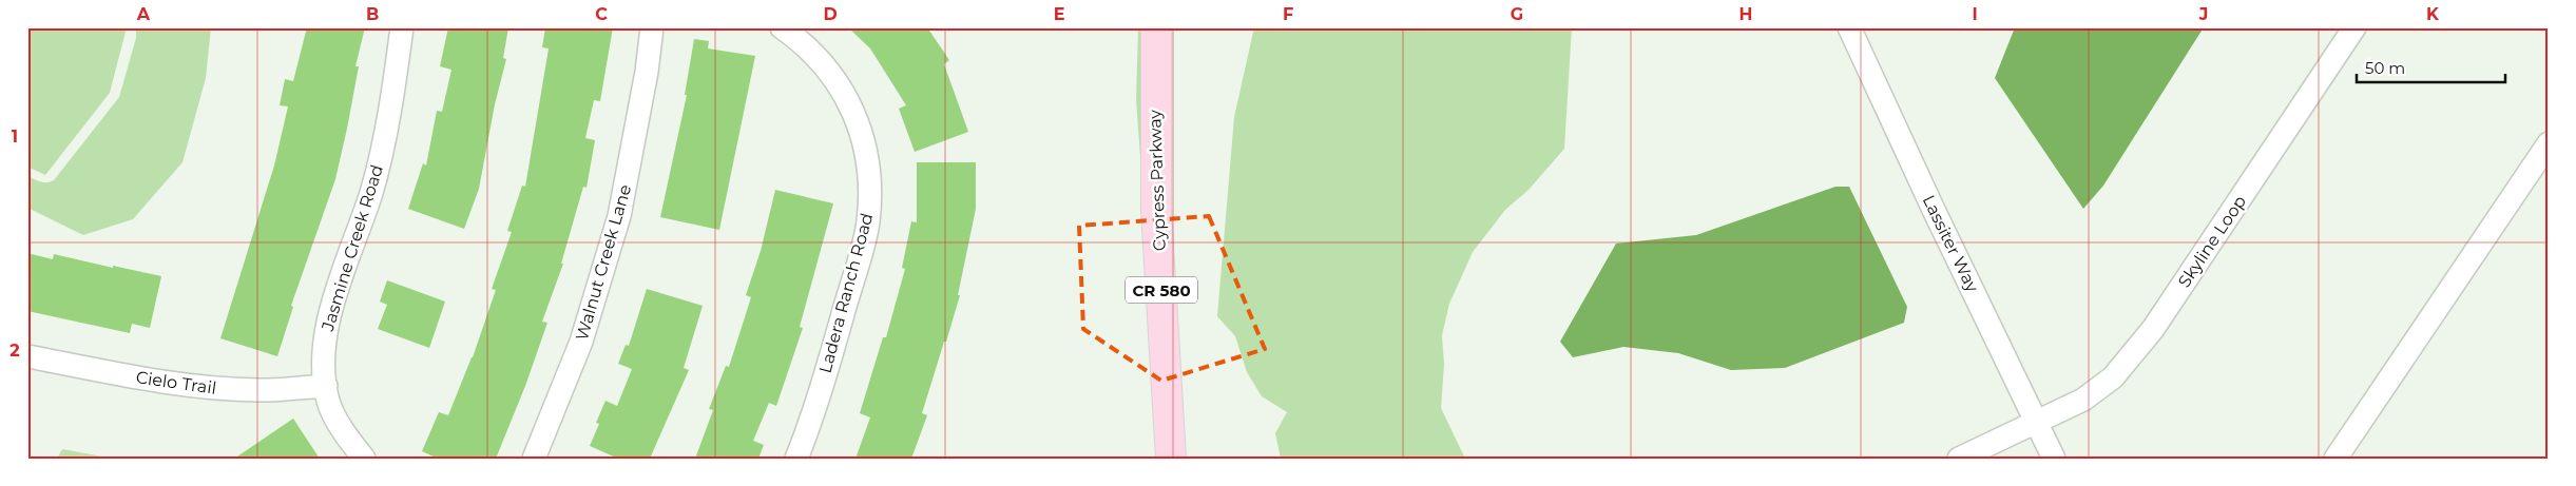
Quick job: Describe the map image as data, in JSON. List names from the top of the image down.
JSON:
{
  "streets": {
    "main road": ["Cypress Parkway", "CR 580"],
    "street": [
      "Skyline Loop",
      "Lassiter Way",
      "Jasmine Creek Road",
      "Walnut Creek Lane",
      "Ladera Ranch Road",
      "Cielo Trail"
    ]
  },
  "crossings": [
    ["Skyline Loop", "Lassiter Way"],
    ["Jasmine Creek Road", "Cielo Trail"]
  ],
  "scale_bar": "50 m",
  "grid": {
    "columns": [
      "A",
      "B",
      "C",
      "D",
      "E",
      "F",
      "G",
      "H",
      "I",
      "J",
      "K"
    ],
    "rows": ["1", "2"]
  }
}
